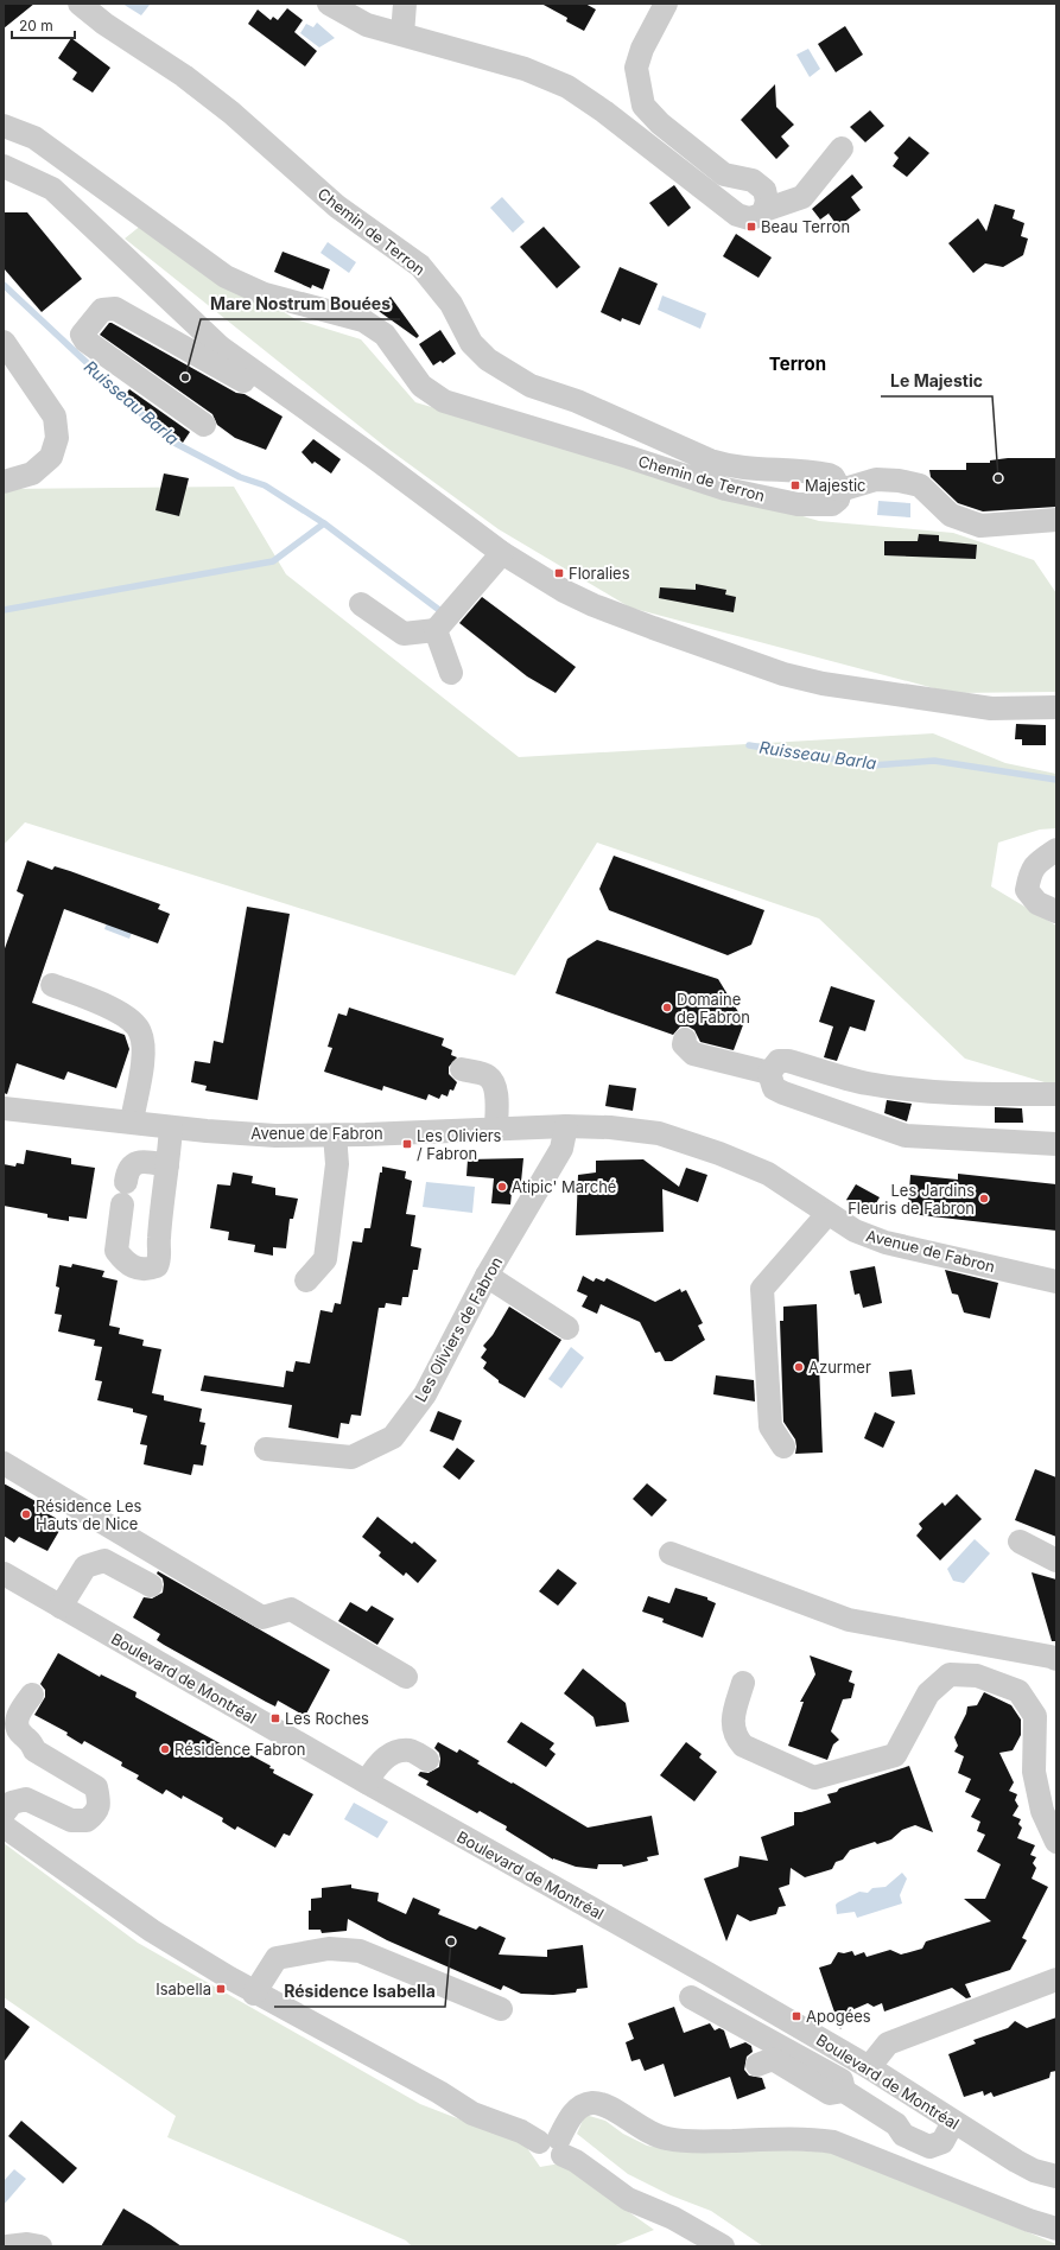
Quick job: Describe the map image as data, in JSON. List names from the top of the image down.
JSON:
{
  "streets": {
    "street": [
      "Chemin de Terron",
      "Avenue de Fabron",
      "Les Oliviers de Fabron",
      "Boulevard de Montréal"
    ]
  },
  "crossings": [
    ["Avenue de Fabron", "Les Oliviers de Fabron"]
  ],
  "districts": ["Terron"],
  "water": ["Ruisseau Barla"],
  "places": {
    "transit": [
      "Beau Terron",
      "Majestic",
      "Floralies",
      "Les Oliviers / Fabron",
      "Les Roches",
      "Isabella",
      "Apogées"
    ],
    "other": [
      "Mare Nostrum Bouées",
      "Le Majestic",
      "Domaine de Fabron",
      "Atipic' Marché",
      "Les Jardins Fleuris de Fabron",
      "Azurmer",
      "Résidence Les Hauts de Nice",
      "Résidence Fabron",
      "Résidence Isabella"
    ]
  },
  "scale_bar": "20 m"
}
